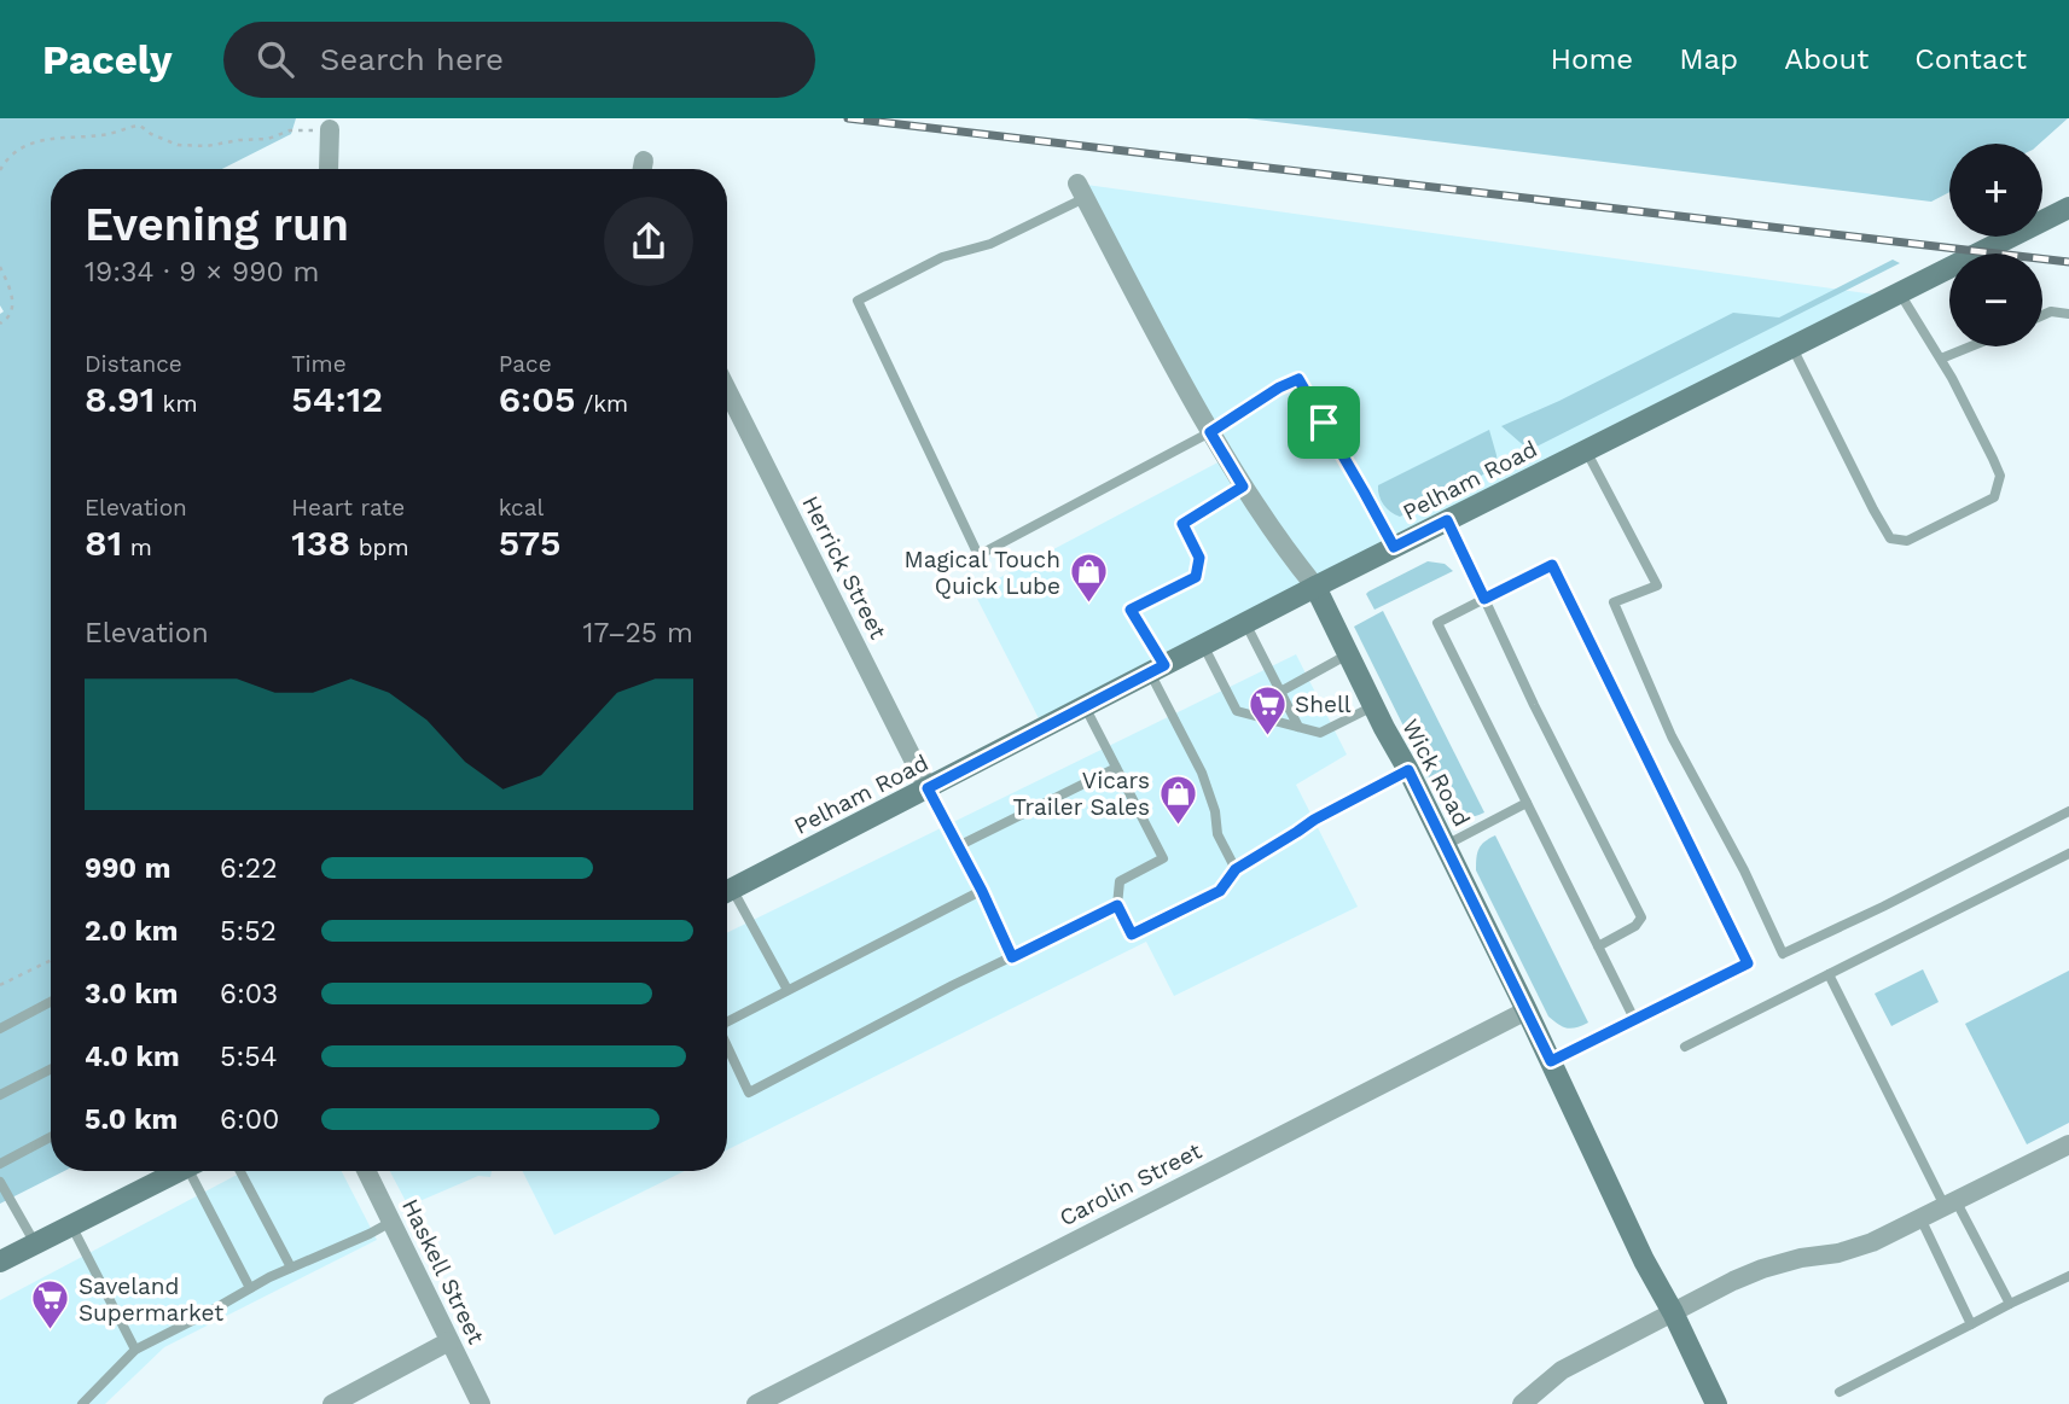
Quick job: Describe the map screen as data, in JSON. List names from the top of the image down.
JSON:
{
  "streets": {
    "main road": ["Pelham Road", "Wick Road"],
    "street": ["Herrick Street", "Carolin Street", "Haskell Street"]
  },
  "crossings": [
    ["Pelham Road", "Herrick Street"],
    ["Pelham Road", "Wick Road"],
    ["Wick Road", "Carolin Street"]
  ],
  "places": {
    "shop": ["Magical Touch Quick Lube", "Vicars Trailer Sales"],
    "supermarket": ["Shell", "Saveland Supermarket"]
  },
  "page": {
    "header": "Pacely",
    "search": "Search here",
    "nav": [
      "Home",
      "Map",
      "About",
      "Contact"
    ],
    "map_buttons": ["+", "−"],
    "heading": ["Evening run", "19:34 · 9 × 990 m"],
    "stats": [
      ["Distance", "8.91 km"],
      ["Time", "54:12"],
      ["Pace", "6:05 /km"],
      ["Elevation", "81 m"],
      ["Heart rate", "138 bpm"],
      ["kcal", "575"]
    ],
    "chart": ["Elevation", "17–25 m"],
    "list": [
      {
        "name": "990 m",
        "note": "6:22"
      },
      {
        "name": "2.0 km",
        "note": "5:52"
      },
      {
        "name": "3.0 km",
        "note": "6:03"
      },
      {
        "name": "4.0 km",
        "note": "5:54"
      },
      {
        "name": "5.0 km",
        "note": "6:00"
      }
    ]
  }
}
